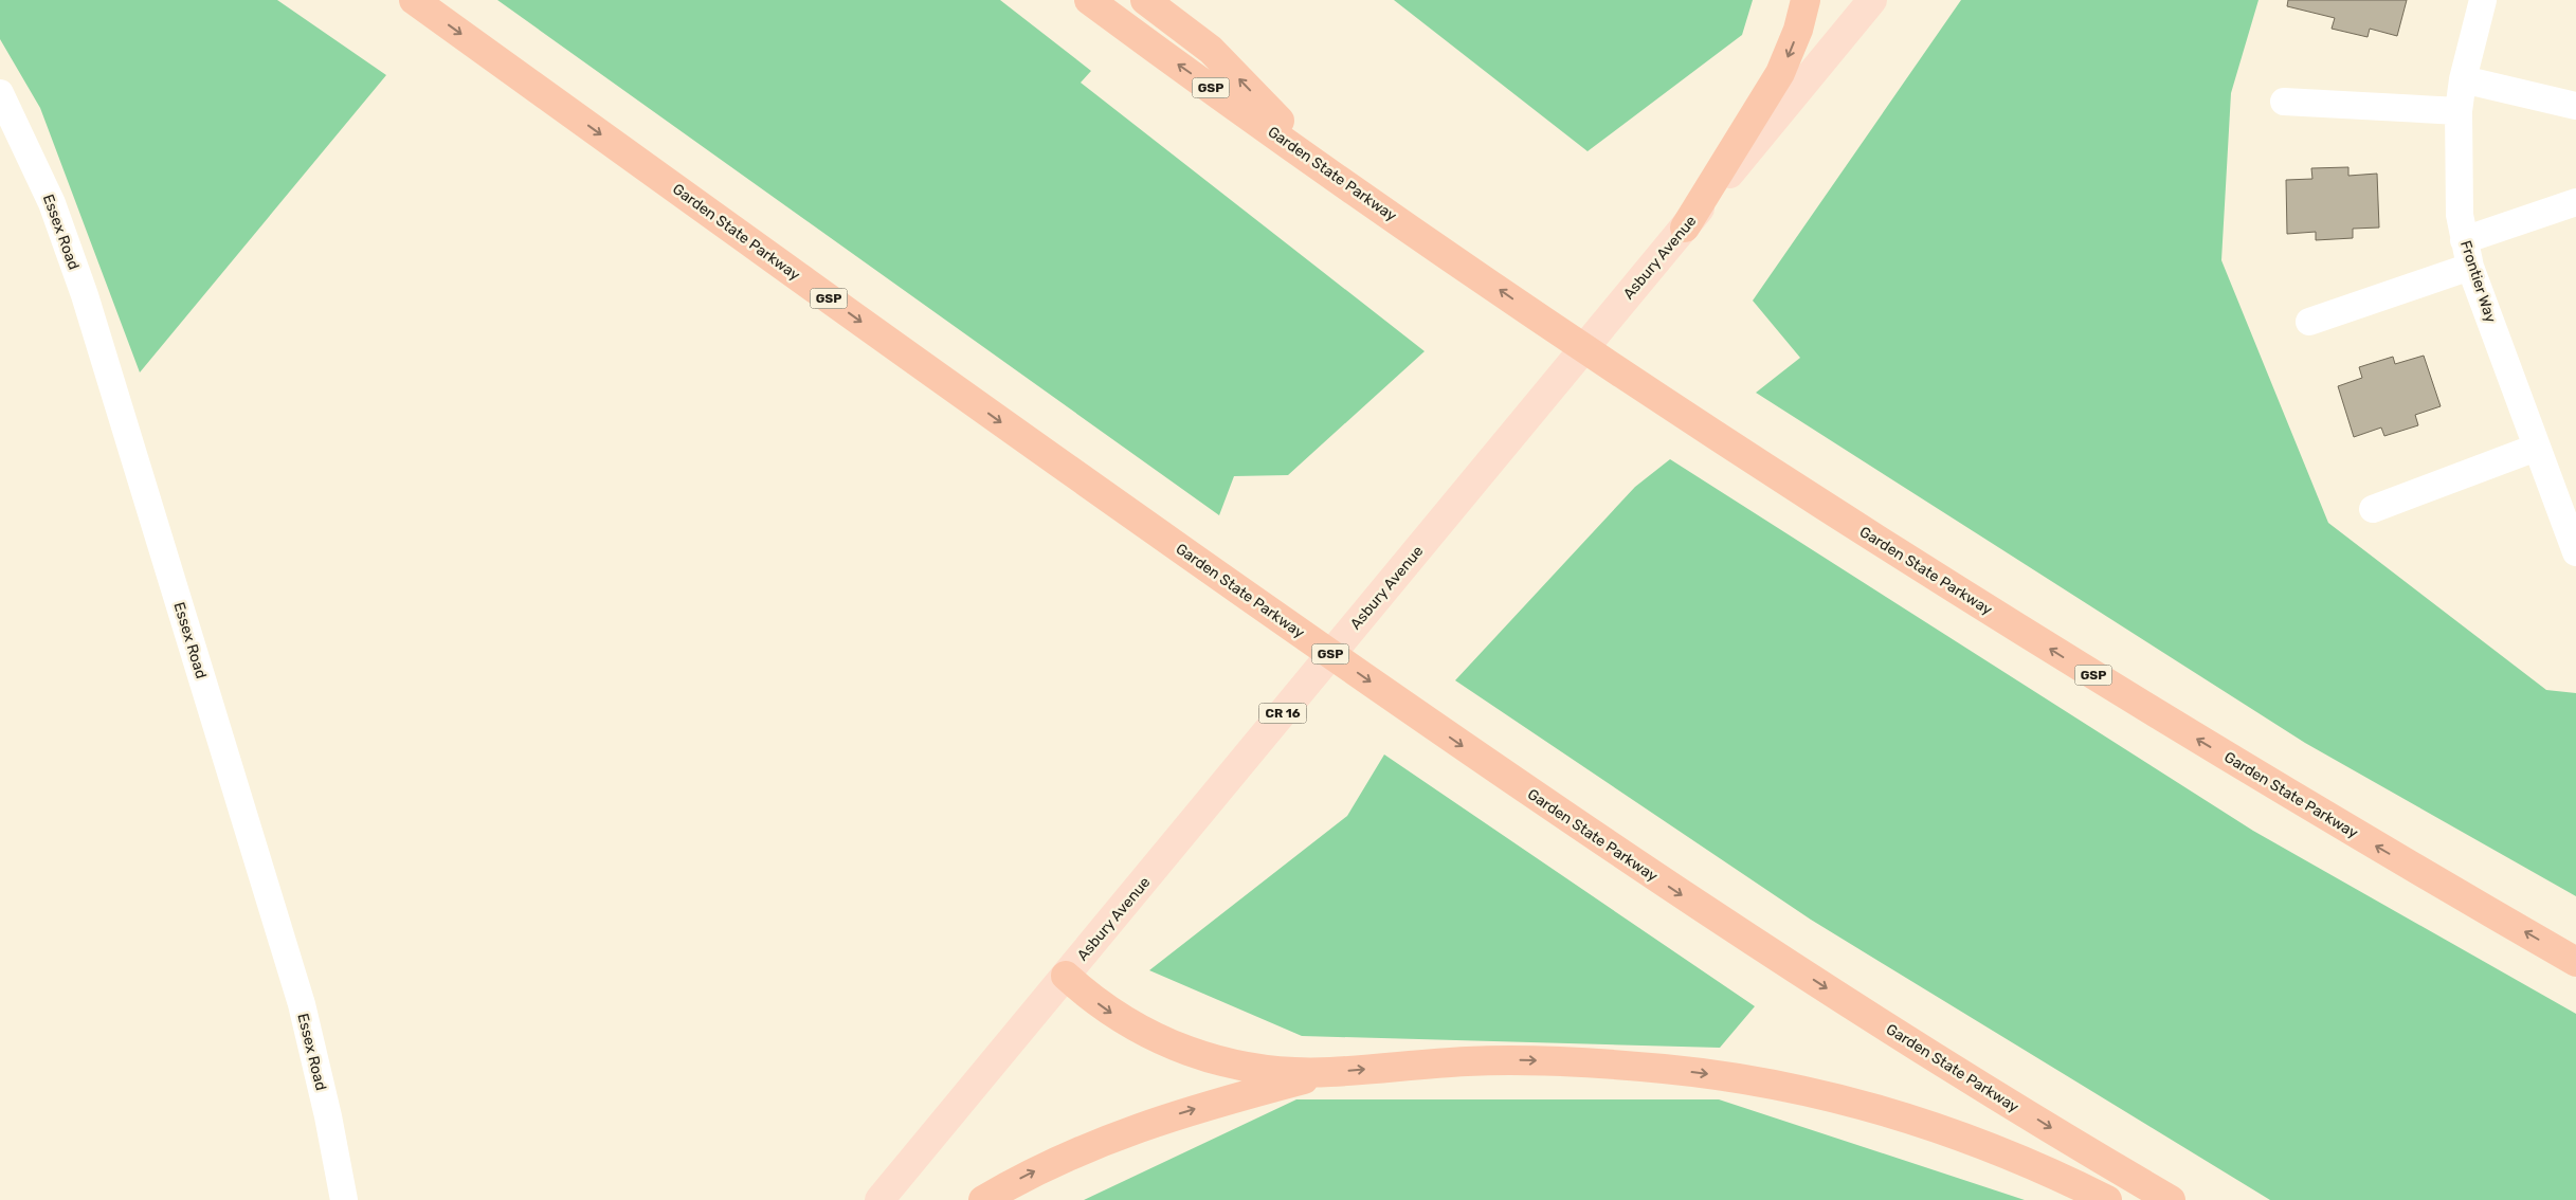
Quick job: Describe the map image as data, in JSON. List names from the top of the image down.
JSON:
{
  "streets": {
    "highway": ["GSP", "Garden State Parkway"],
    "main road": ["Asbury Avenue", "CR 16"],
    "street": ["Essex Road", "Frontier Way"]
  }
}
